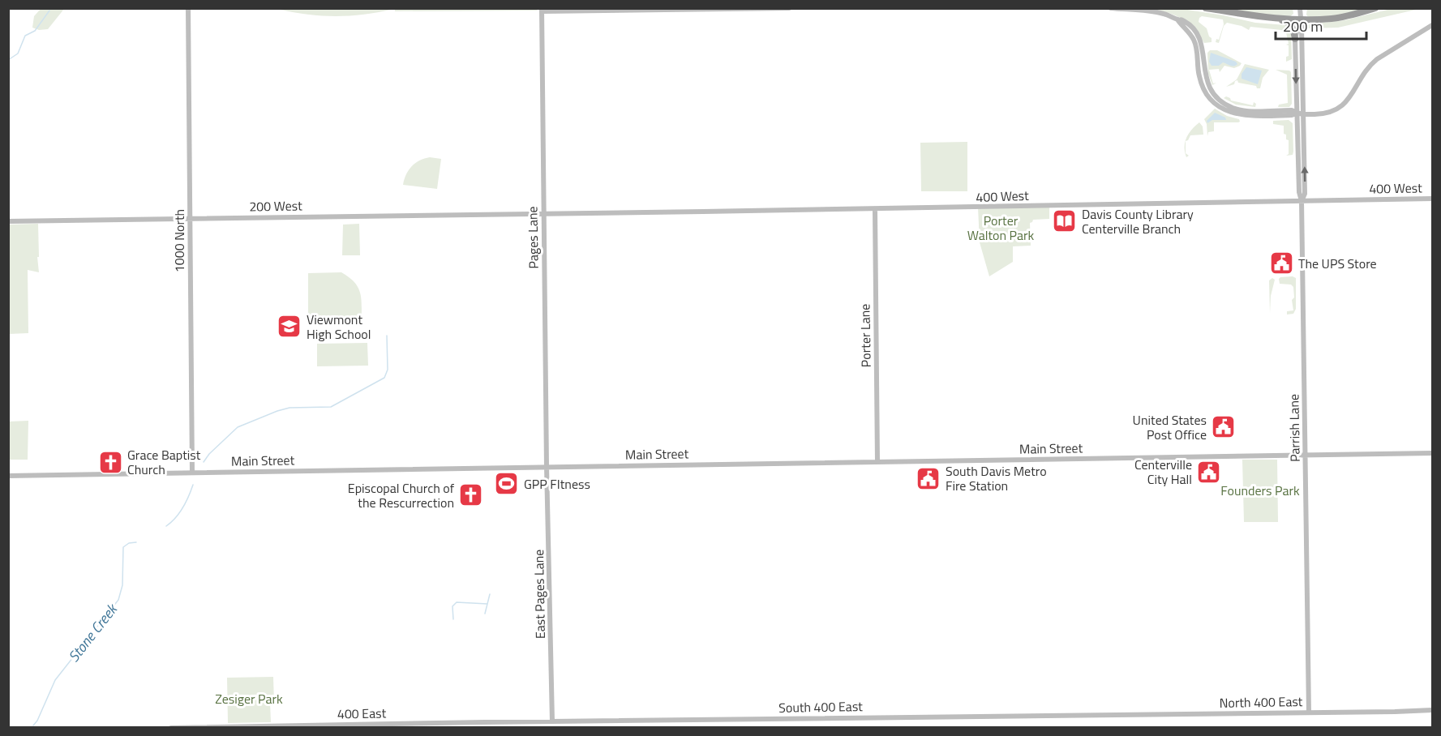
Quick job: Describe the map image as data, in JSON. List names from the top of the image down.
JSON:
{
  "streets": {
    "main road": [
      "400 West",
      "200 West",
      "Pages Lane",
      "1000 North",
      "Porter Lane",
      "Parrish Lane",
      "Main Street",
      "East Pages Lane",
      "North 400 East",
      "South 400 East",
      "400 East"
    ]
  },
  "crossings": [
    ["400 West", "200 West"],
    ["400 West", "Porter Lane"],
    ["400 West", "Parrish Lane"],
    ["200 West", "Pages Lane"],
    ["200 West", "1000 North"],
    ["Pages Lane", "Main Street"],
    ["Pages Lane", "East Pages Lane"],
    ["1000 North", "Main Street"],
    ["Porter Lane", "Main Street"],
    ["Parrish Lane", "Main Street"],
    ["Parrish Lane", "North 400 East"],
    ["Main Street", "East Pages Lane"],
    ["East Pages Lane", "South 400 East"],
    ["East Pages Lane", "400 East"],
    ["North 400 East", "South 400 East"],
    ["South 400 East", "400 East"]
  ],
  "water": ["Stone Creek"],
  "parks": ["Porter Walton Park", "Founders Park", "Zesiger Park"],
  "places": {
    "library": ["Davis County Library Centerville Branch"],
    "public building": [
      "The UPS Store",
      "United States Post Office",
      "Centerville City Hall",
      "South Davis Metro Fire Station"
    ],
    "school or university": ["Viewmont High School"],
    "church": ["Grace Baptist Church", "Episcopal Church of the Rescurrection"],
    "sports": ["GPP FItness"]
  },
  "scale_bar": "200 m"
}
